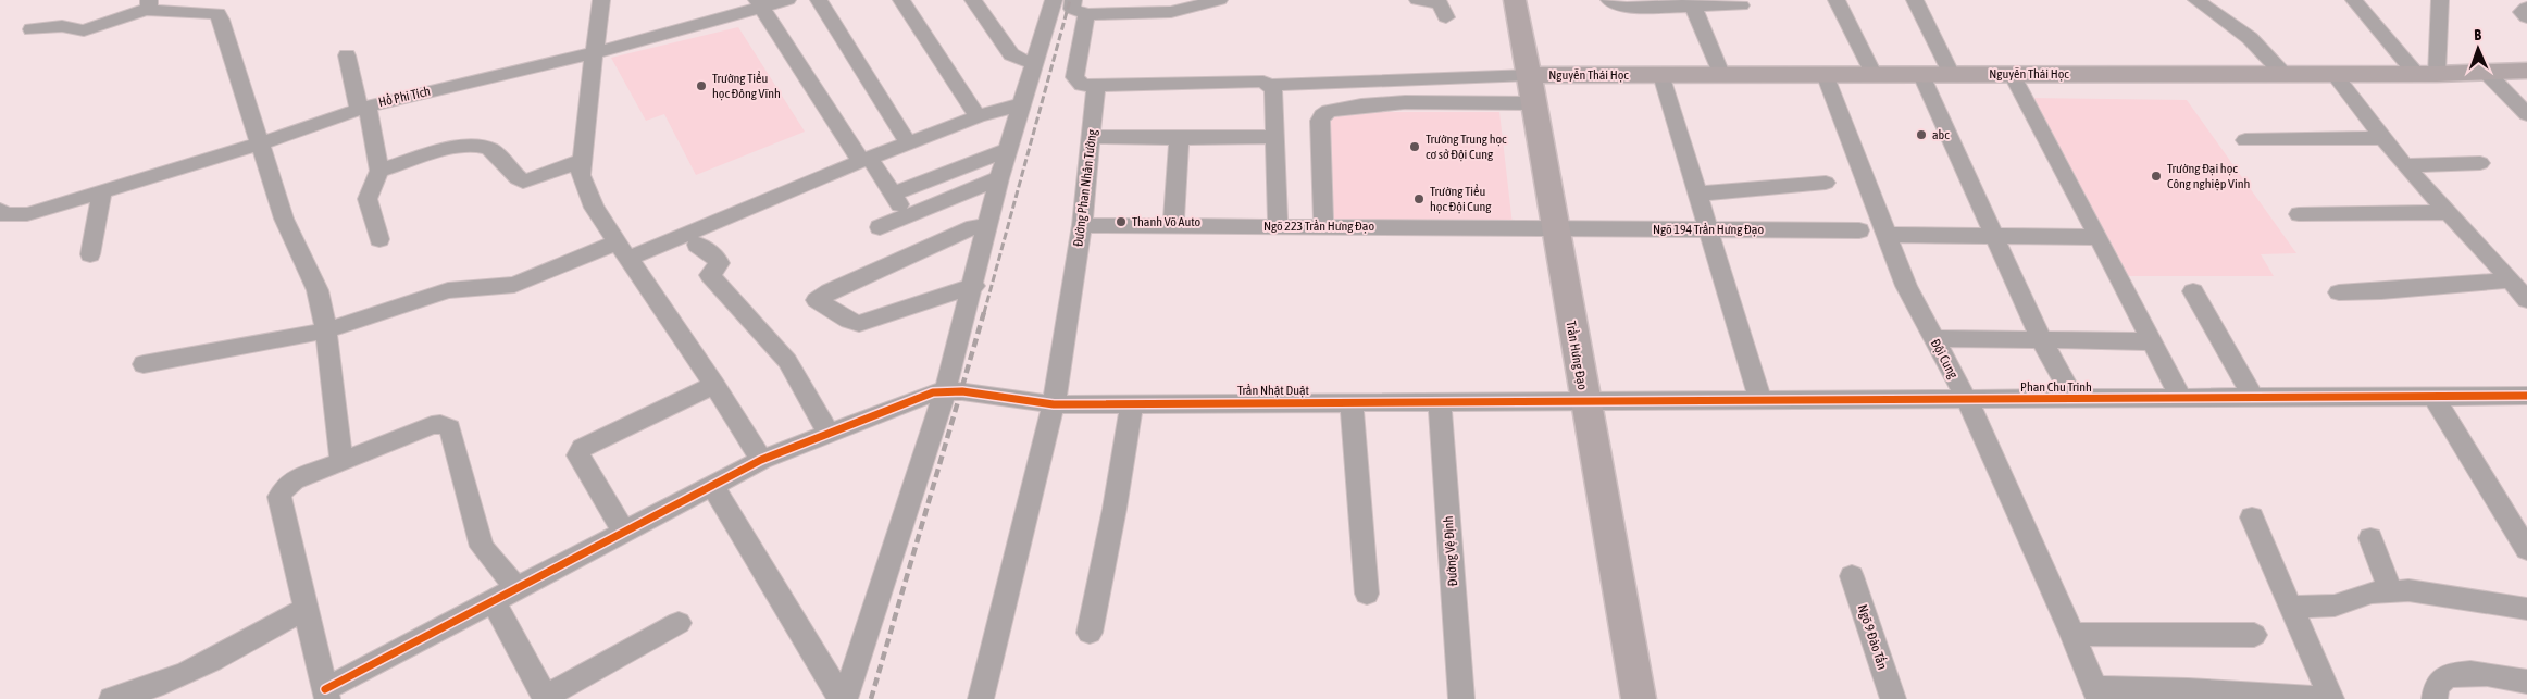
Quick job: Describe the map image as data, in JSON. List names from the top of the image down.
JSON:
{
  "streets": {
    "main road": ["Nguyễn Thái Học", "Trần Hưng Đạo"],
    "street": [
      "Hồ Phi Tích",
      "Đường Phan Nhân Tường",
      "Ngõ 223 Trần Hưng Đạo",
      "Ngõ 194 Trần Hưng Đạo",
      "Đội Cung",
      "Phan Chu Trinh",
      "Trần Nhật Duật",
      "Đường Vệ Định",
      "Ngõ 9 Đào Tấn"
    ]
  },
  "crossings": [
    ["Nguyễn Thái Học", "Trần Hưng Đạo"],
    ["Nguyễn Thái Học", "Đội Cung"],
    ["Đường Phan Nhân Tường", "Ngõ 223 Trần Hưng Đạo"],
    ["Đường Phan Nhân Tường", "Trần Nhật Duật"],
    ["Ngõ 223 Trần Hưng Đạo", "Ngõ 194 Trần Hưng Đạo"],
    ["Ngõ 223 Trần Hưng Đạo", "Trần Hưng Đạo"],
    ["Ngõ 194 Trần Hưng Đạo", "Trần Hưng Đạo"],
    ["Trần Hưng Đạo", "Phan Chu Trinh"],
    ["Trần Hưng Đạo", "Trần Nhật Duật"],
    ["Đội Cung", "Phan Chu Trinh"],
    ["Phan Chu Trinh", "Trần Nhật Duật"],
    ["Trần Nhật Duật", "Đường Vệ Định"]
  ],
  "places": [
    "Trường Tiểu học Đông Vĩnh",
    "abc",
    "Trường Trung học cơ sở Đội Cung",
    "Trường Đại học Công nghiệp Vinh",
    "Trường Tiểu học Đội Cung",
    "Thanh Võ Auto"
  ],
  "north": "top"
}
